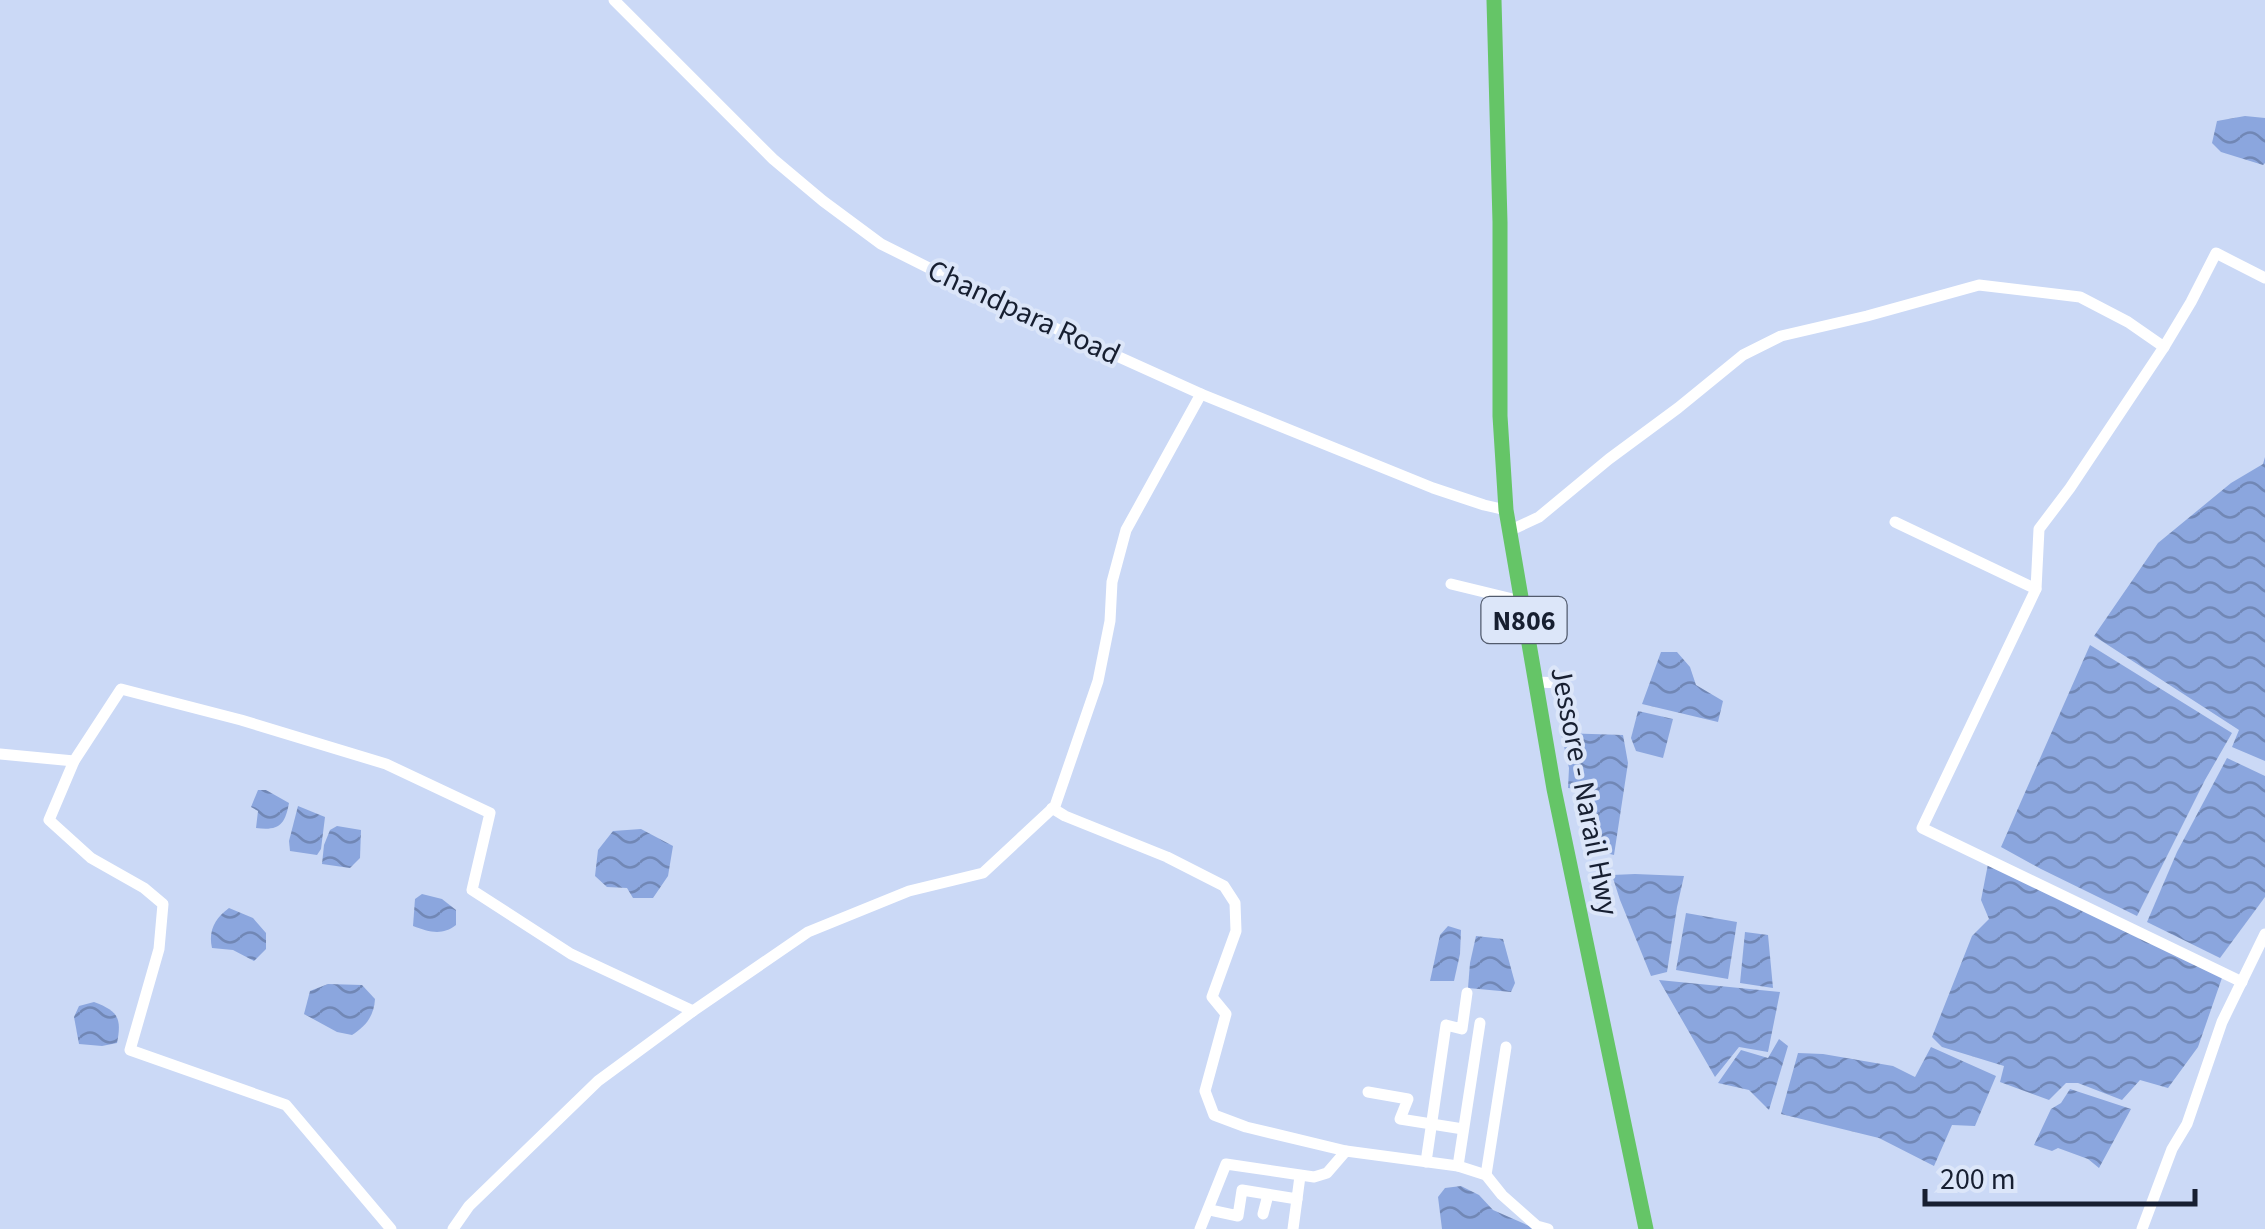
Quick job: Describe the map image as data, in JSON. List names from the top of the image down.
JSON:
{
  "streets": {
    "highway": ["N806", "Jessore - Narail Hwy"],
    "street": ["Chandpara Road"]
  },
  "crossings": [
    ["Chandpara Road", "Jessore - Narail Hwy"]
  ],
  "scale_bar": "200 m"
}
